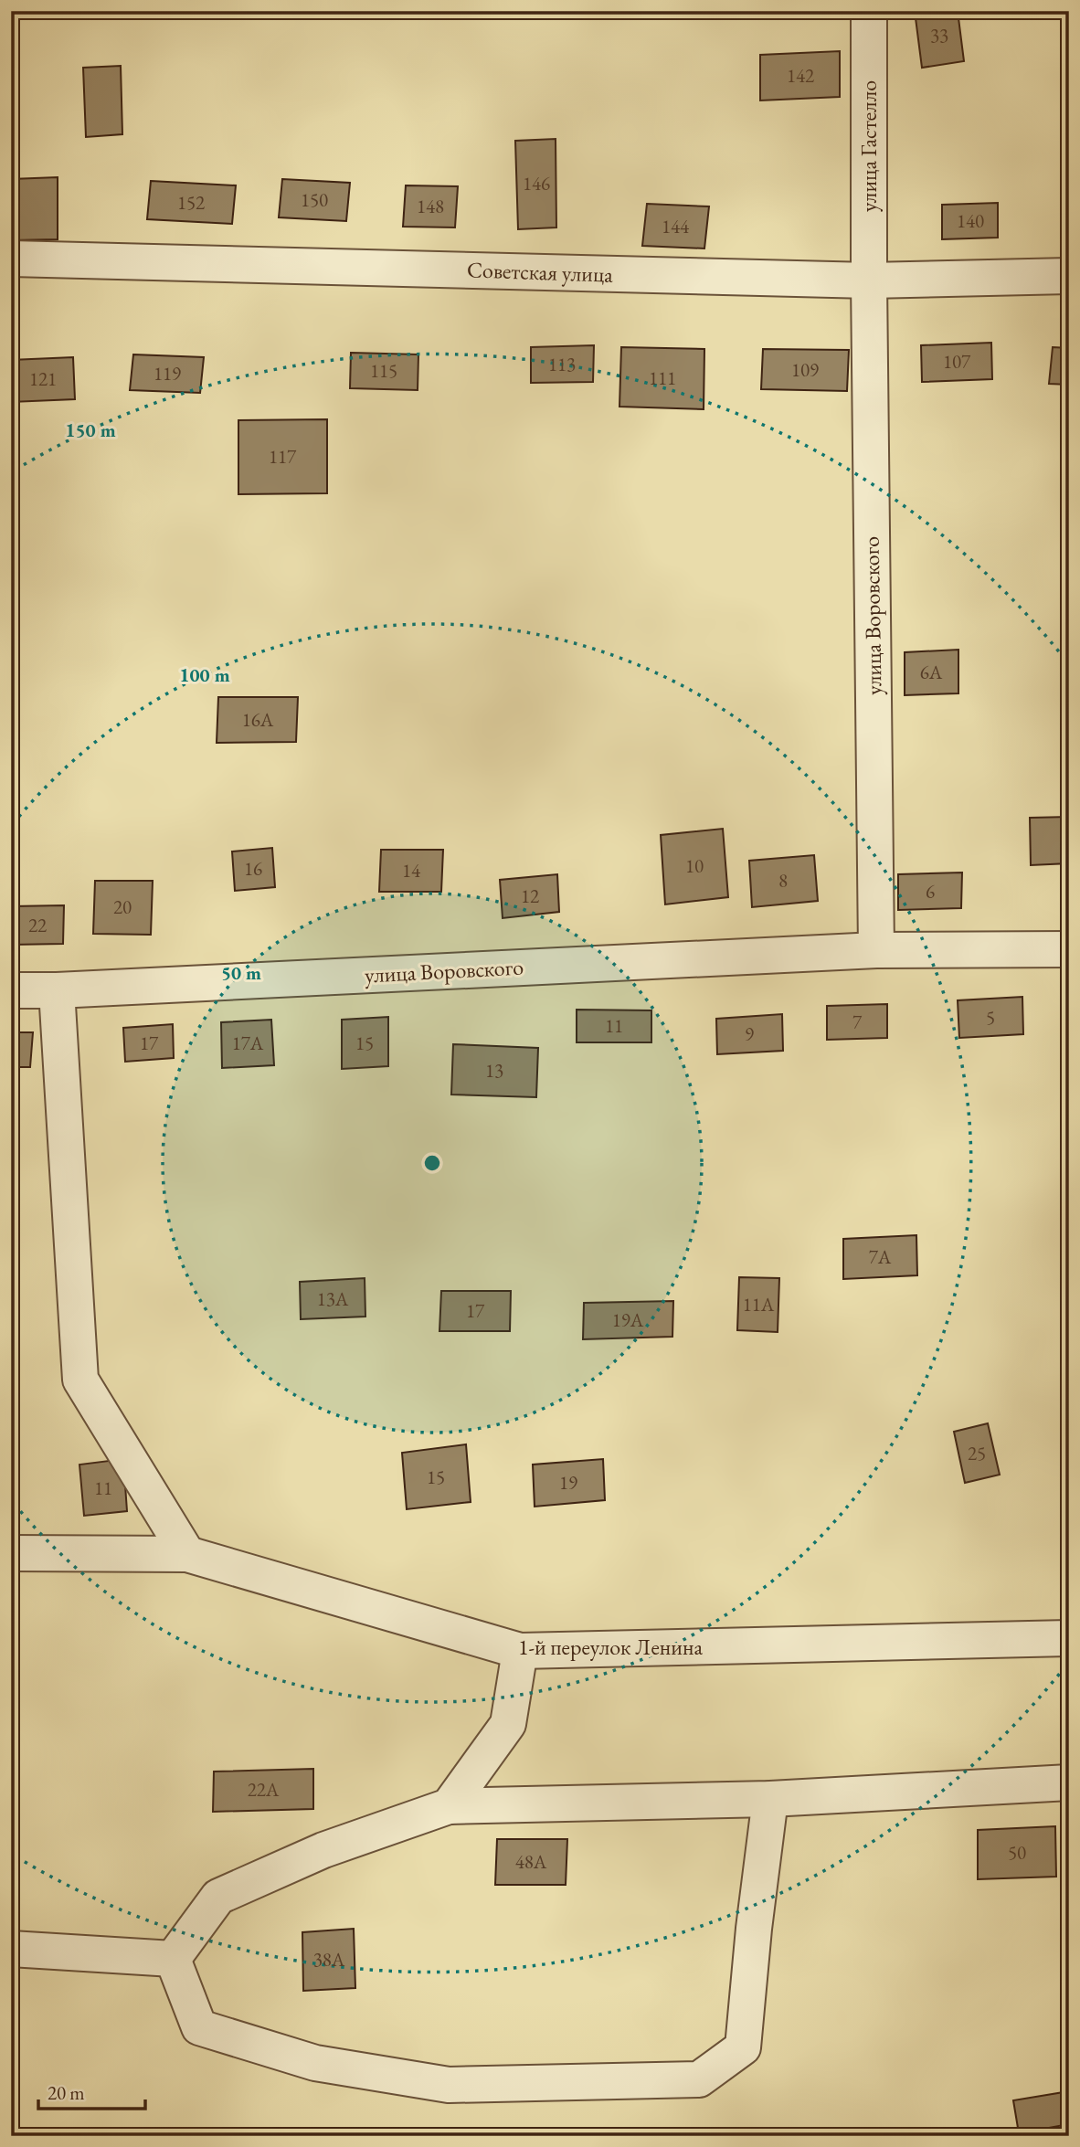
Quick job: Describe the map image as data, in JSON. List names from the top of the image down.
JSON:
{
  "streets": {
    "street": [
      "улица Гастелло",
      "Советская улица",
      "улица Воровского",
      "1-й переулок Ленина"
    ]
  },
  "crossings": [
    ["улица Гастелло", "Советская улица"],
    ["улица Гастелло", "улица Воровского"],
    ["Советская улица", "улица Воровского"]
  ],
  "house_numbers": [
    "33",
    "142",
    "146",
    "150",
    "152",
    "148",
    "140",
    "144",
    "107",
    "113",
    "109",
    "115",
    "119",
    "111",
    "121",
    "117",
    "6А",
    "16А",
    "10",
    "16",
    "14",
    "8",
    "6",
    "12",
    "20",
    "22",
    "5",
    "7",
    "11",
    "9",
    "17",
    "17А",
    "15",
    "13",
    "7А",
    "13А",
    "11А",
    "17",
    "19А",
    "25",
    "15",
    "19",
    "11",
    "22А",
    "50",
    "48А",
    "38А"
  ],
  "scale_bar": "20 m",
  "rings": ["150 m", "100 m", "50 m"]
}
